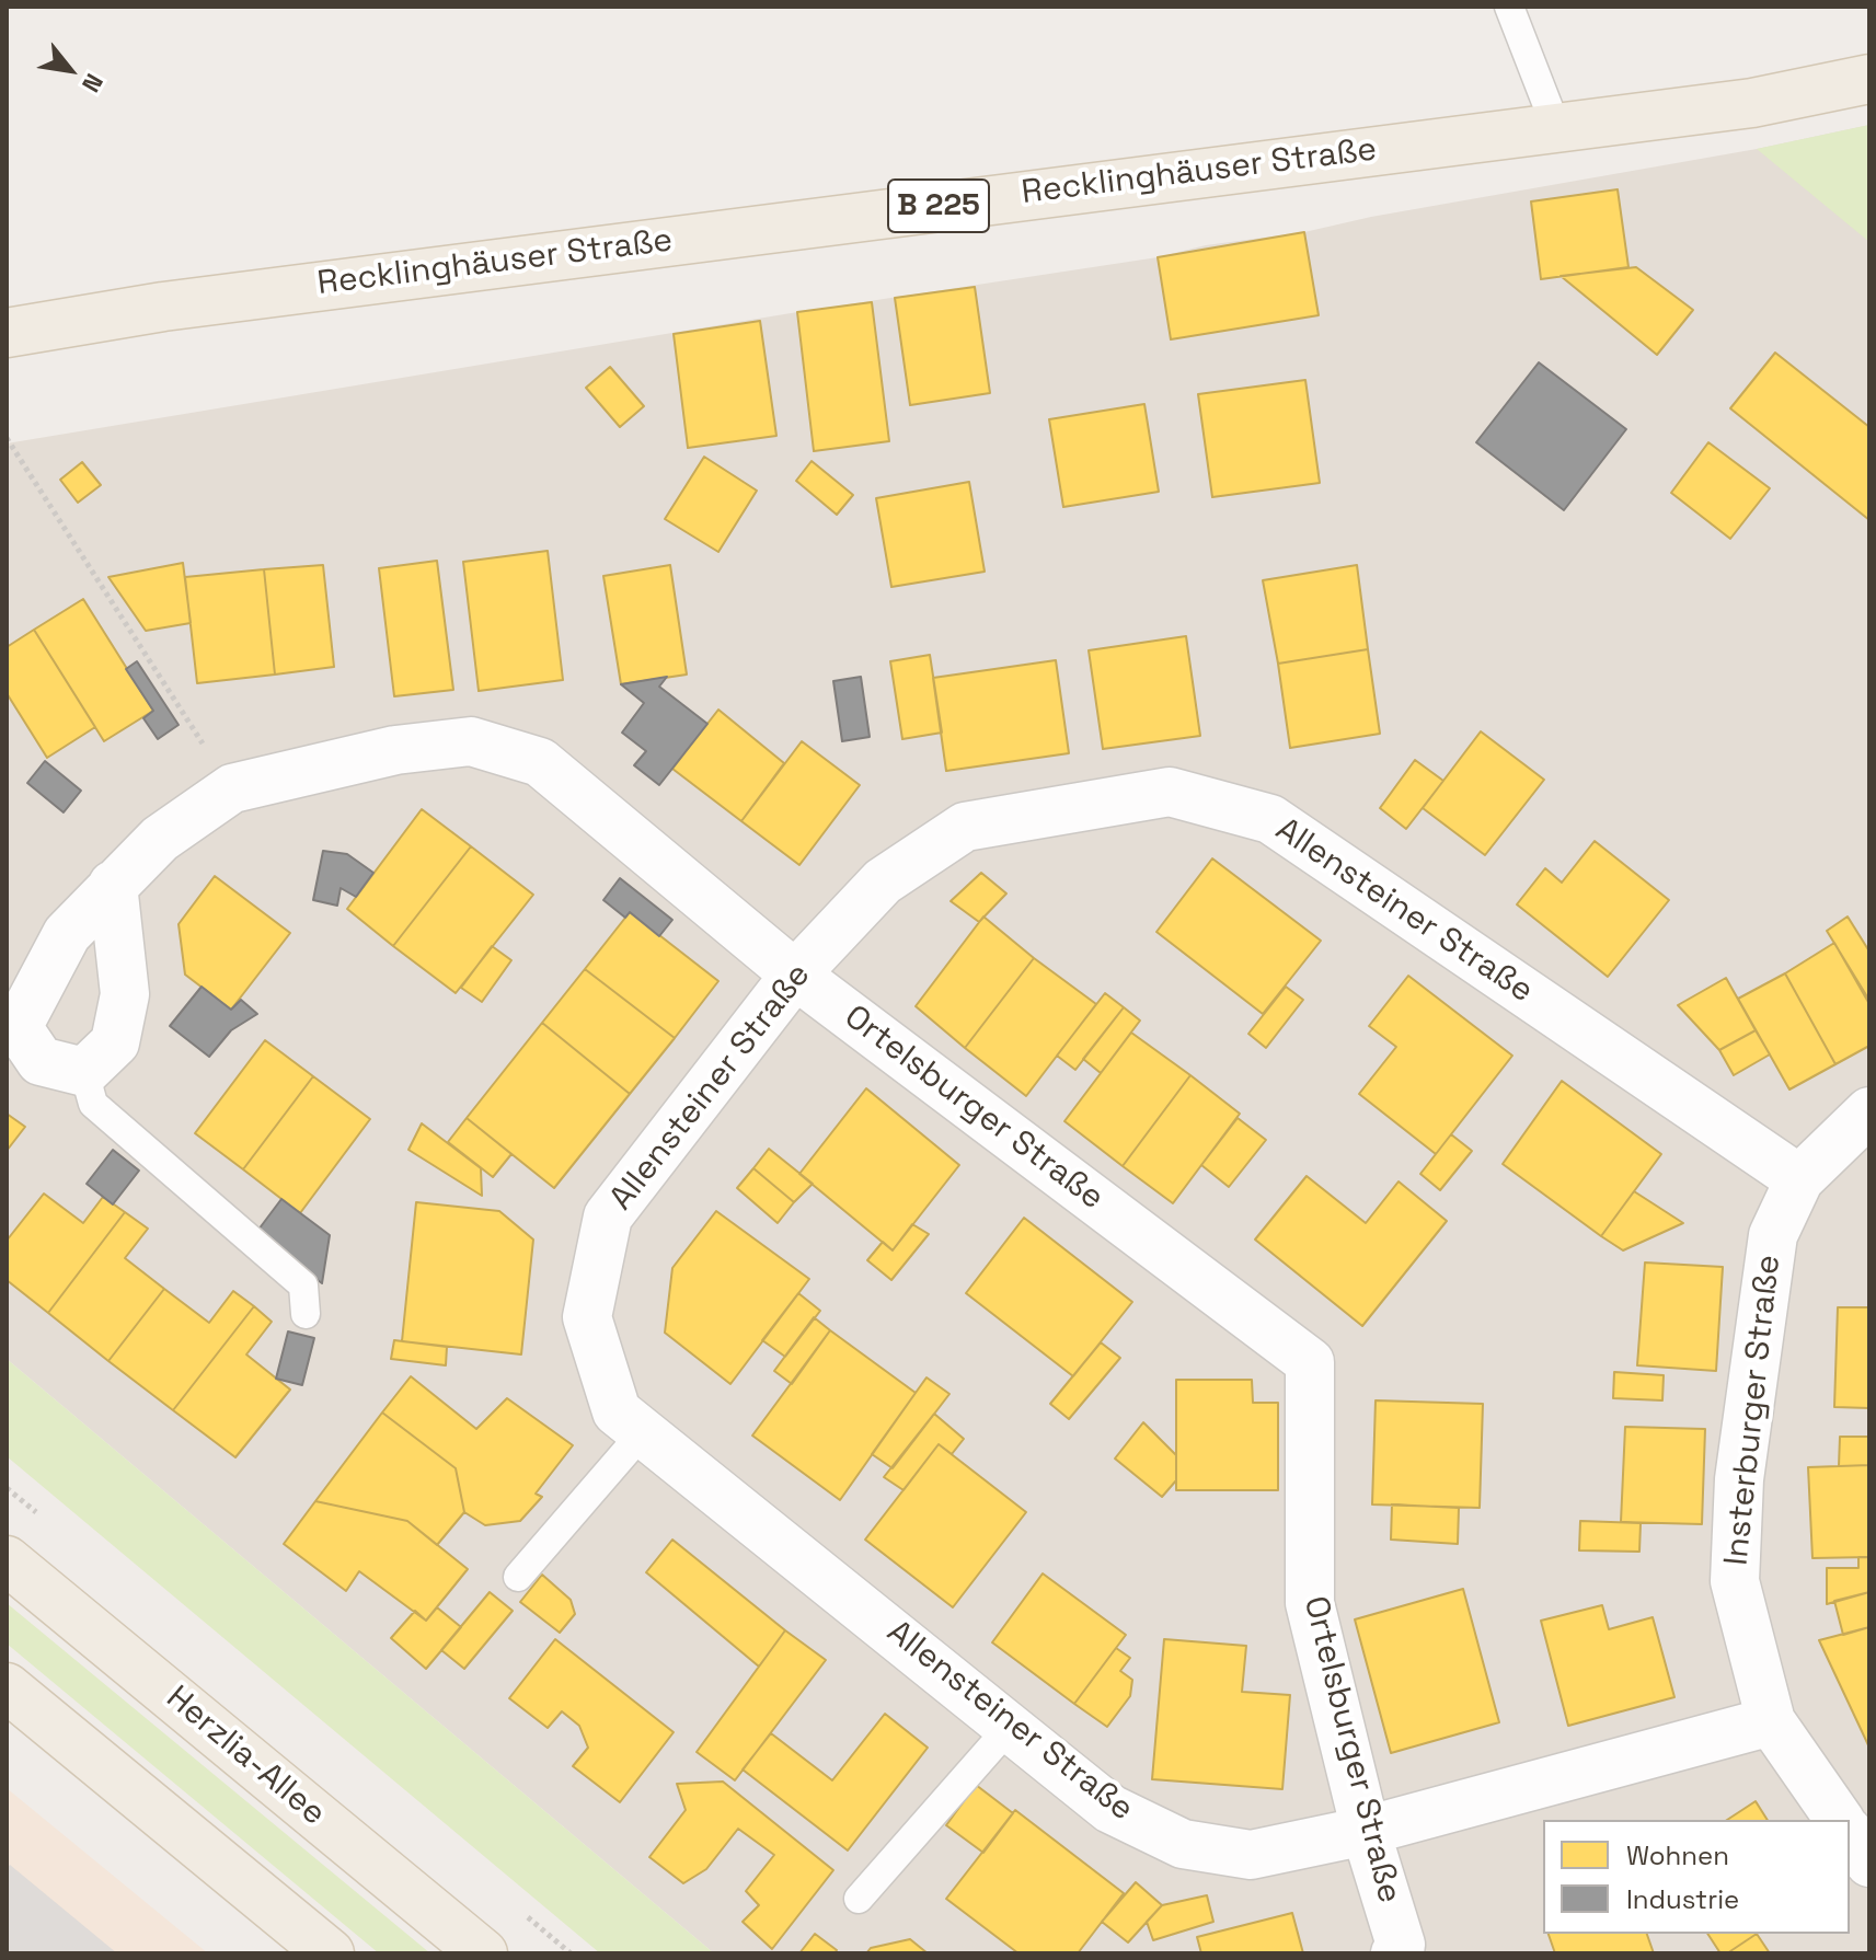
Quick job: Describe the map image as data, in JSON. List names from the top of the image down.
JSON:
{
  "streets": {
    "main road": ["Recklinghäuser Straße", "B 225", "Herzlia-Allee"],
    "street": ["Allensteiner Straße", "Ortelsburger Straße", "Insterburger Straße"]
  },
  "crossings": [
    ["Allensteiner Straße", "Ortelsburger Straße"],
    ["Allensteiner Straße", "Insterburger Straße"]
  ],
  "legend": ["Wohnen", "Industrie"],
  "north": "bottom right"
}
